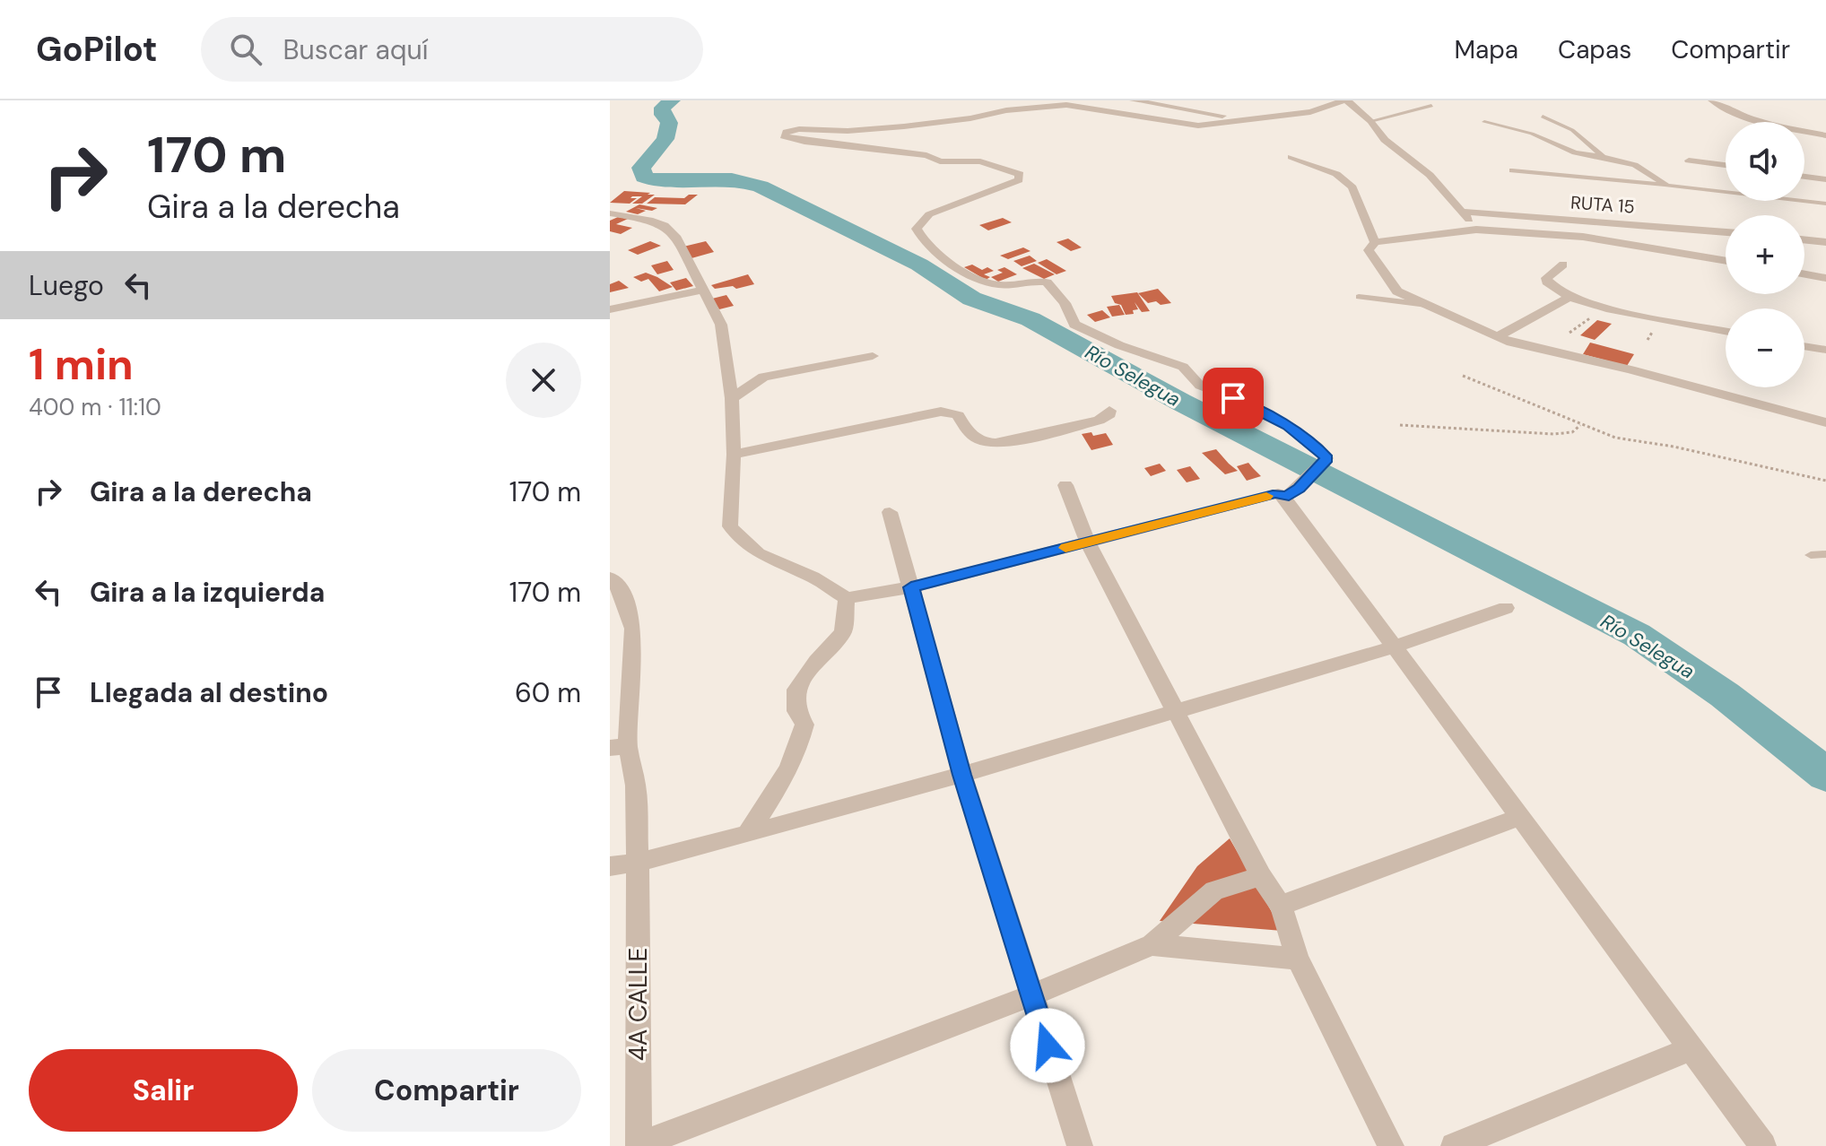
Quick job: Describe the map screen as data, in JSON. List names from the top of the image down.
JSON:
{
  "streets": {
    "street": ["RUTA 15", "4A CALLE"]
  },
  "water": ["Río Selegua"],
  "page": {
    "header": "GoPilot",
    "search": "Buscar aquí",
    "nav": ["Mapa", "Capas", "Compartir"],
    "turn": ["170 m", "Gira a la derecha"],
    "map_buttons": ["+", "−"],
    "then": "Luego",
    "heading": ["1 min", "400 m · 11:10"],
    "list": [
      {
        "name": "Gira a la derecha",
        "value": "170 m"
      },
      {
        "name": "Gira a la izquierda",
        "value": "170 m"
      },
      {
        "name": "Llegada al destino",
        "value": "60 m"
      }
    ],
    "buttons": ["Salir", "Compartir"]
  }
}
